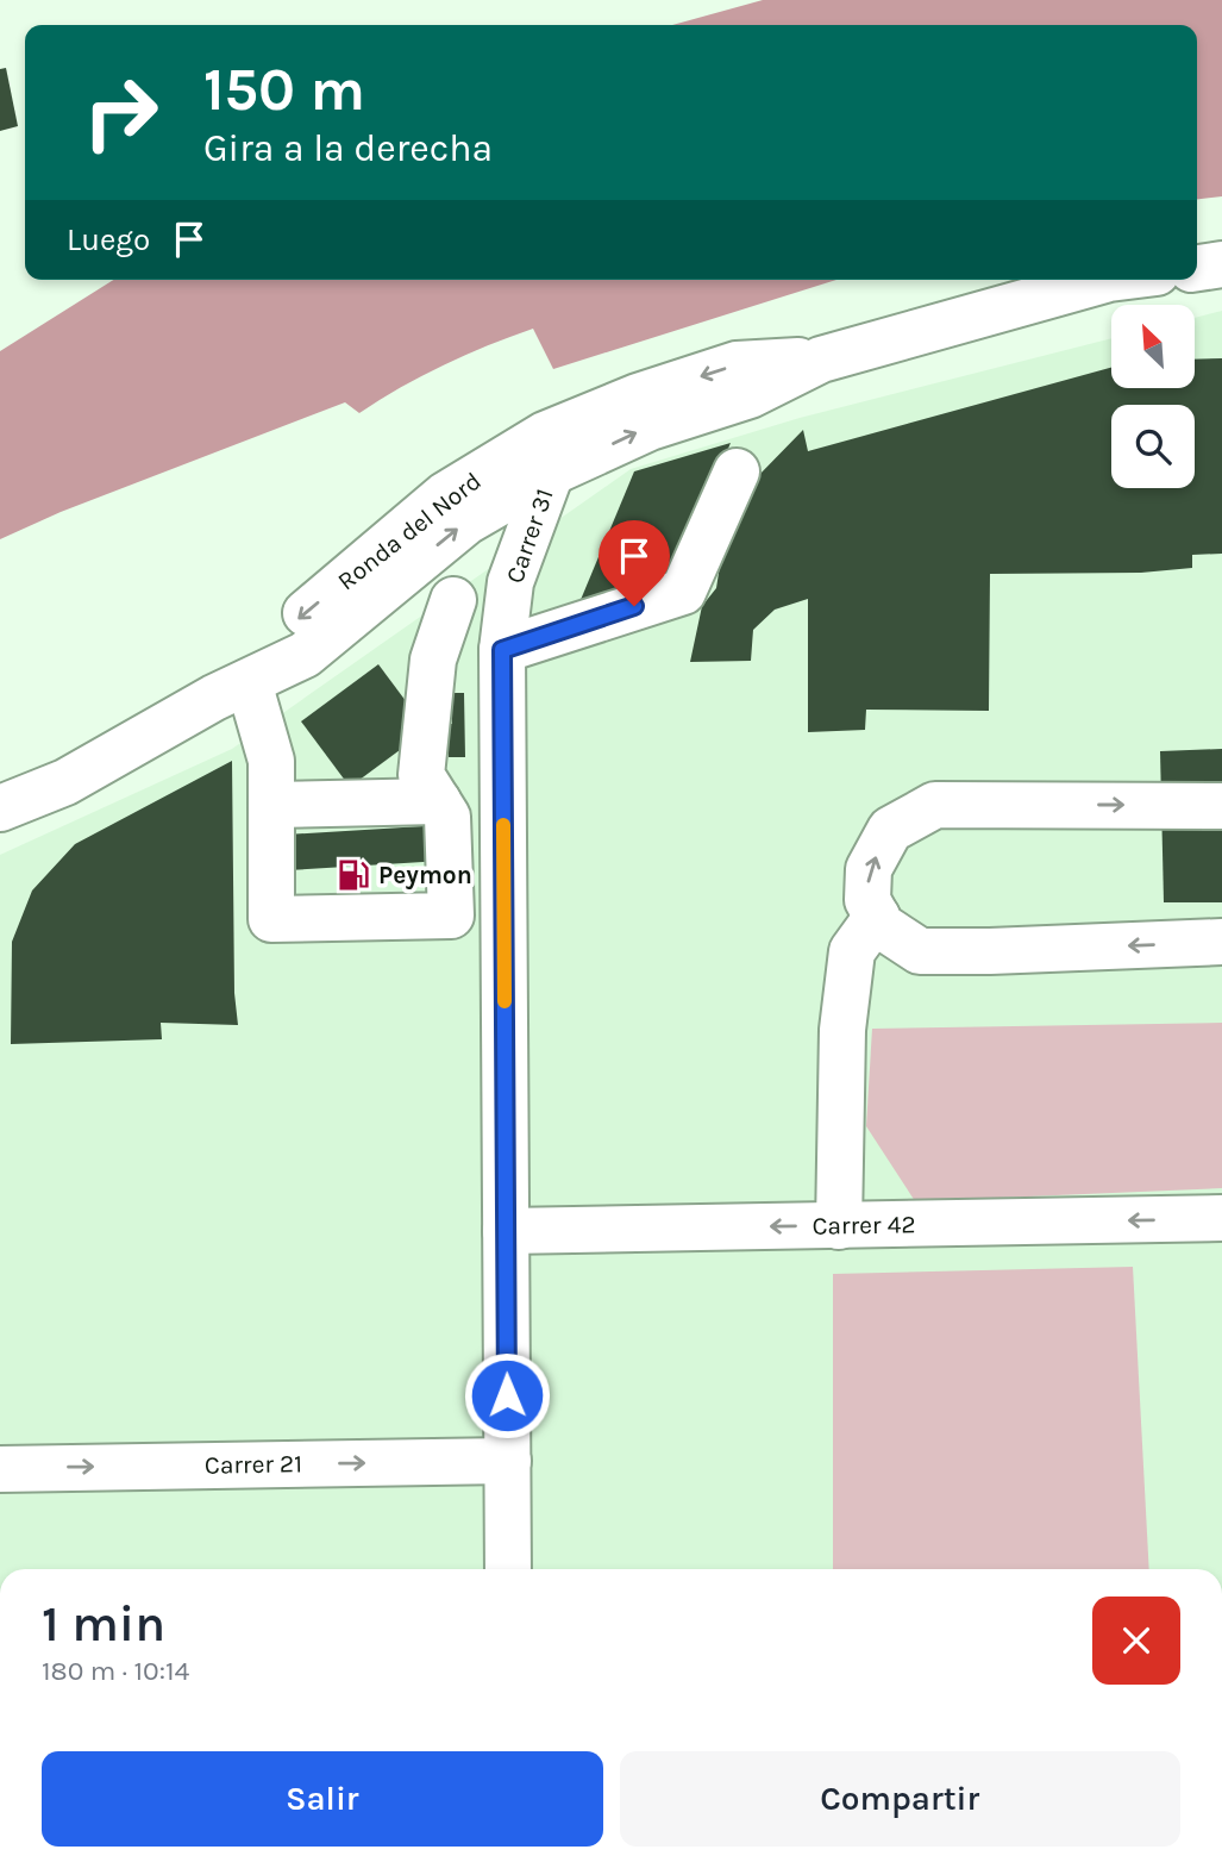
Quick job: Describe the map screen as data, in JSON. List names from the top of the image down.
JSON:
{
  "streets": {
    "street": [
      "Ronda del Nord",
      "Carrer 31",
      "Carrer 42",
      "Carrer 21"
    ]
  },
  "crossings": [
    ["Ronda del Nord", "Carrer 31"],
    ["Carrer 31", "Carrer 42"],
    ["Carrer 31", "Carrer 21"]
  ],
  "one_way": ["Carrer 21"],
  "places": {
    "fuel station": ["Peymon"]
  },
  "north": "top left",
  "page": {
    "turn": ["150 m", "Gira a la derecha"],
    "then": "Luego",
    "heading": ["1 min", "180 m · 10:14"],
    "buttons": ["Salir", "Compartir"]
  }
}
